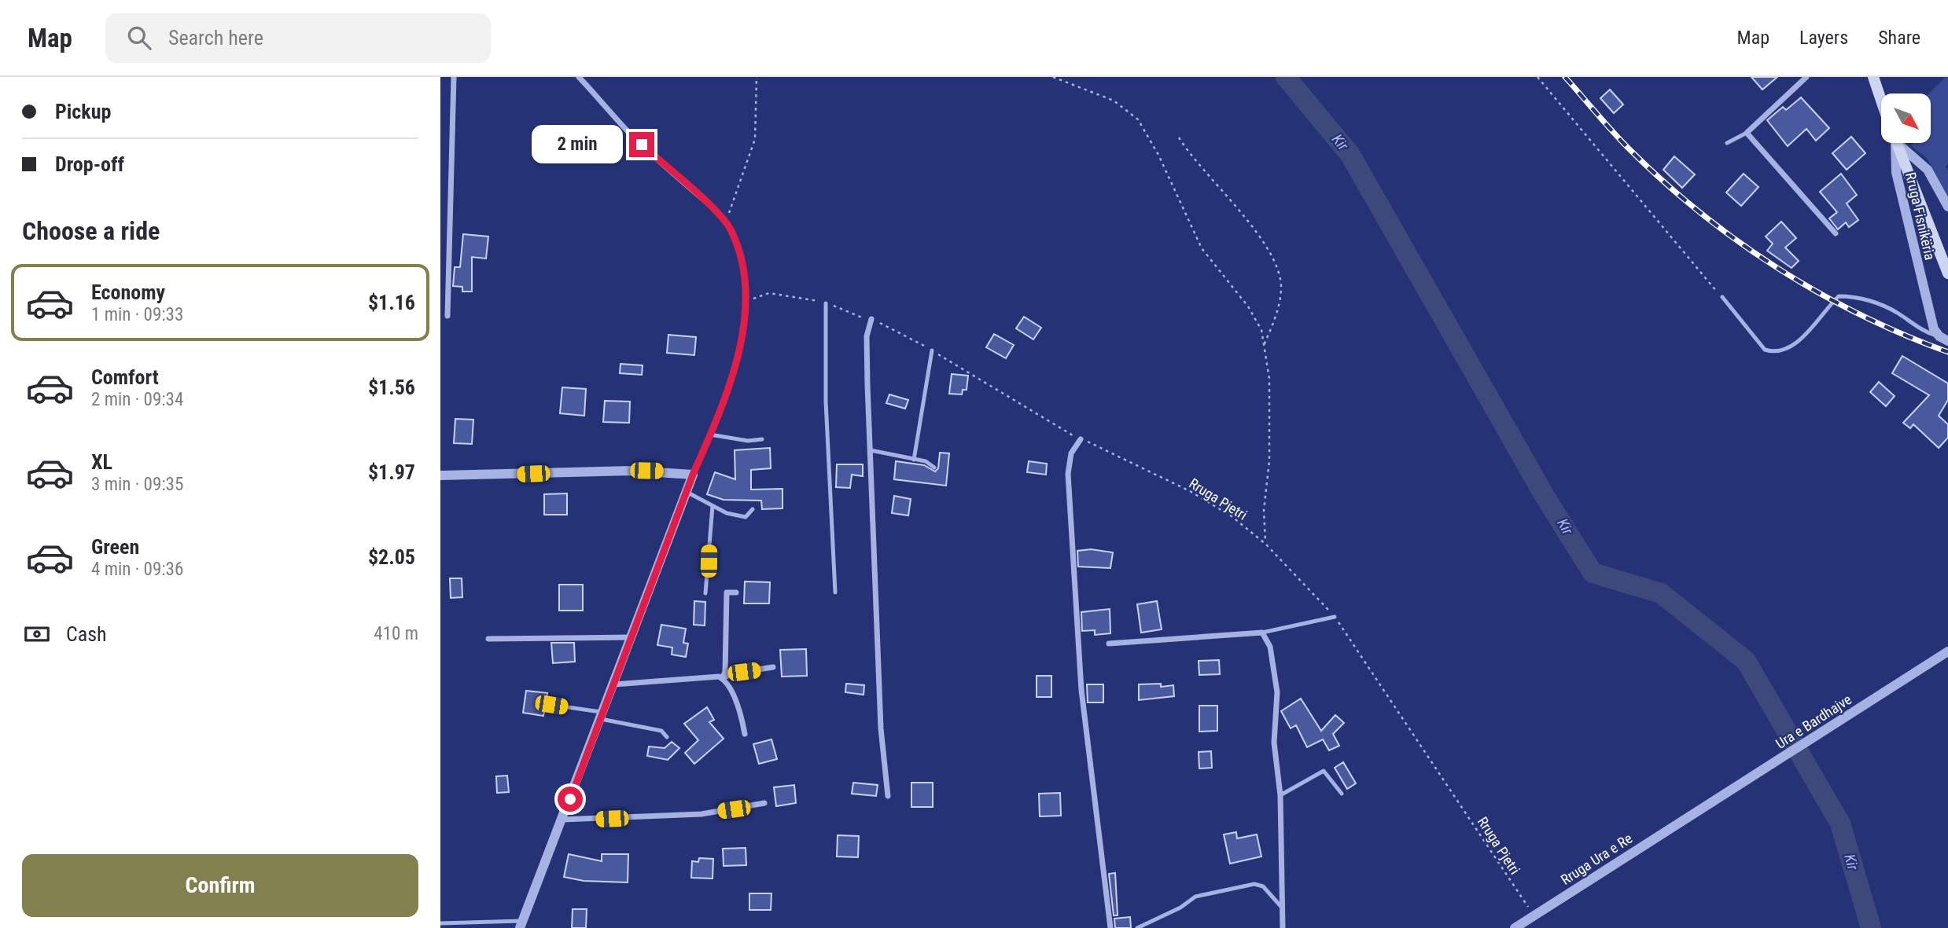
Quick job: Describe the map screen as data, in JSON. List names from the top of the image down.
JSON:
{
  "streets": {
    "street": ["Rruga Fisnikëria", "Ura e Bardhajve", "Rruga Ura e Re"],
    "path": ["Rruga Pjetri"]
  },
  "crossings": [
    ["Rruga Pjetri", "Rruga Ura e Re"],
    ["Ura e Bardhajve", "Rruga Ura e Re"]
  ],
  "water": ["Kir"],
  "north": "bottom right",
  "page": {
    "header": "Map",
    "search": "Search here",
    "nav": ["Map", "Layers", "Share"],
    "banner": ["Pickup", "Drop-off"],
    "bubble": "2 min",
    "heading": "Choose a ride",
    "list": [
      {
        "name": "Economy",
        "note": "1 min · 09:33",
        "value": "$1.16"
      },
      {
        "name": "Comfort",
        "note": "2 min · 09:34",
        "value": "$1.56"
      },
      {
        "name": "XL",
        "note": "3 min · 09:35",
        "value": "$1.97"
      },
      {
        "name": "Green",
        "note": "4 min · 09:36",
        "value": "$2.05"
      }
    ],
    "pay": ["Cash", "410 m"],
    "buttons": "Confirm"
  }
}
